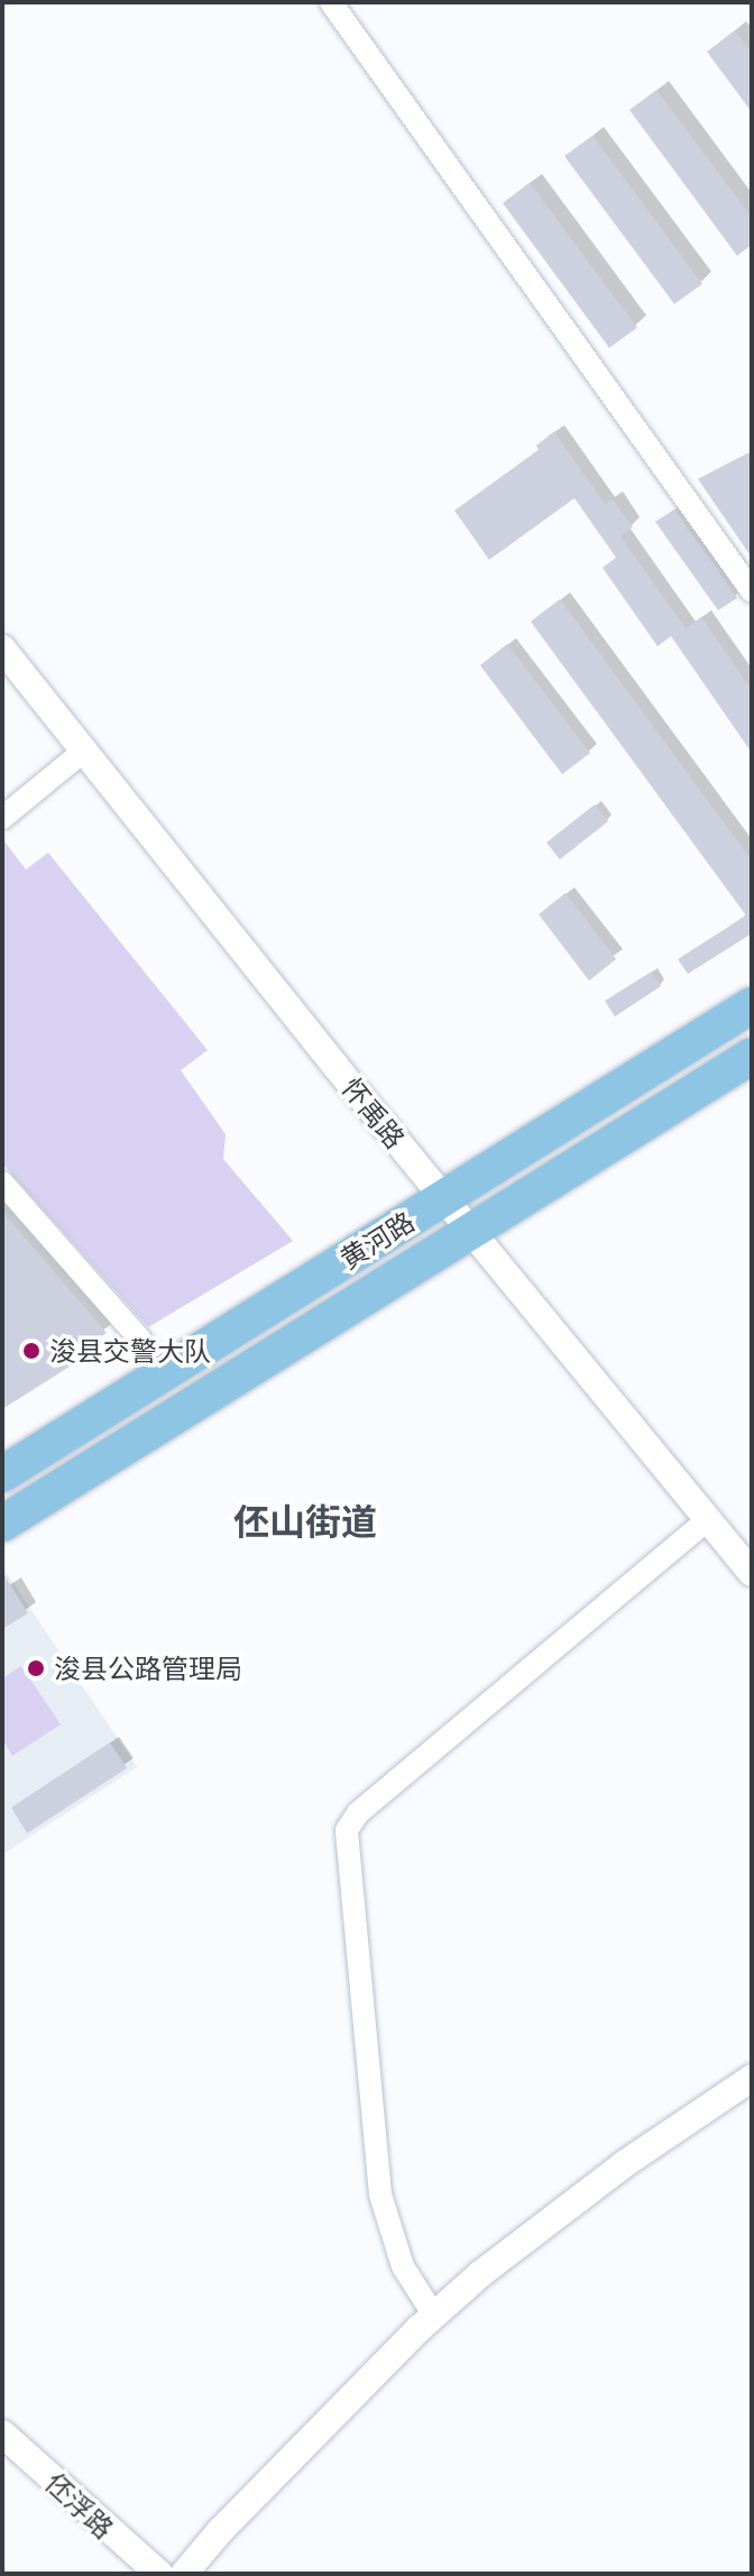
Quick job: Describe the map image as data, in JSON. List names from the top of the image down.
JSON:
{
  "streets": {
    "main road": ["黄河路"],
    "street": ["怀禹路", "伾浮路"]
  },
  "crossings": [
    ["怀禹路", "黄河路"]
  ],
  "districts": ["伾山街道"],
  "places": ["浚县交警大队", "浚县公路管理局"]
}
